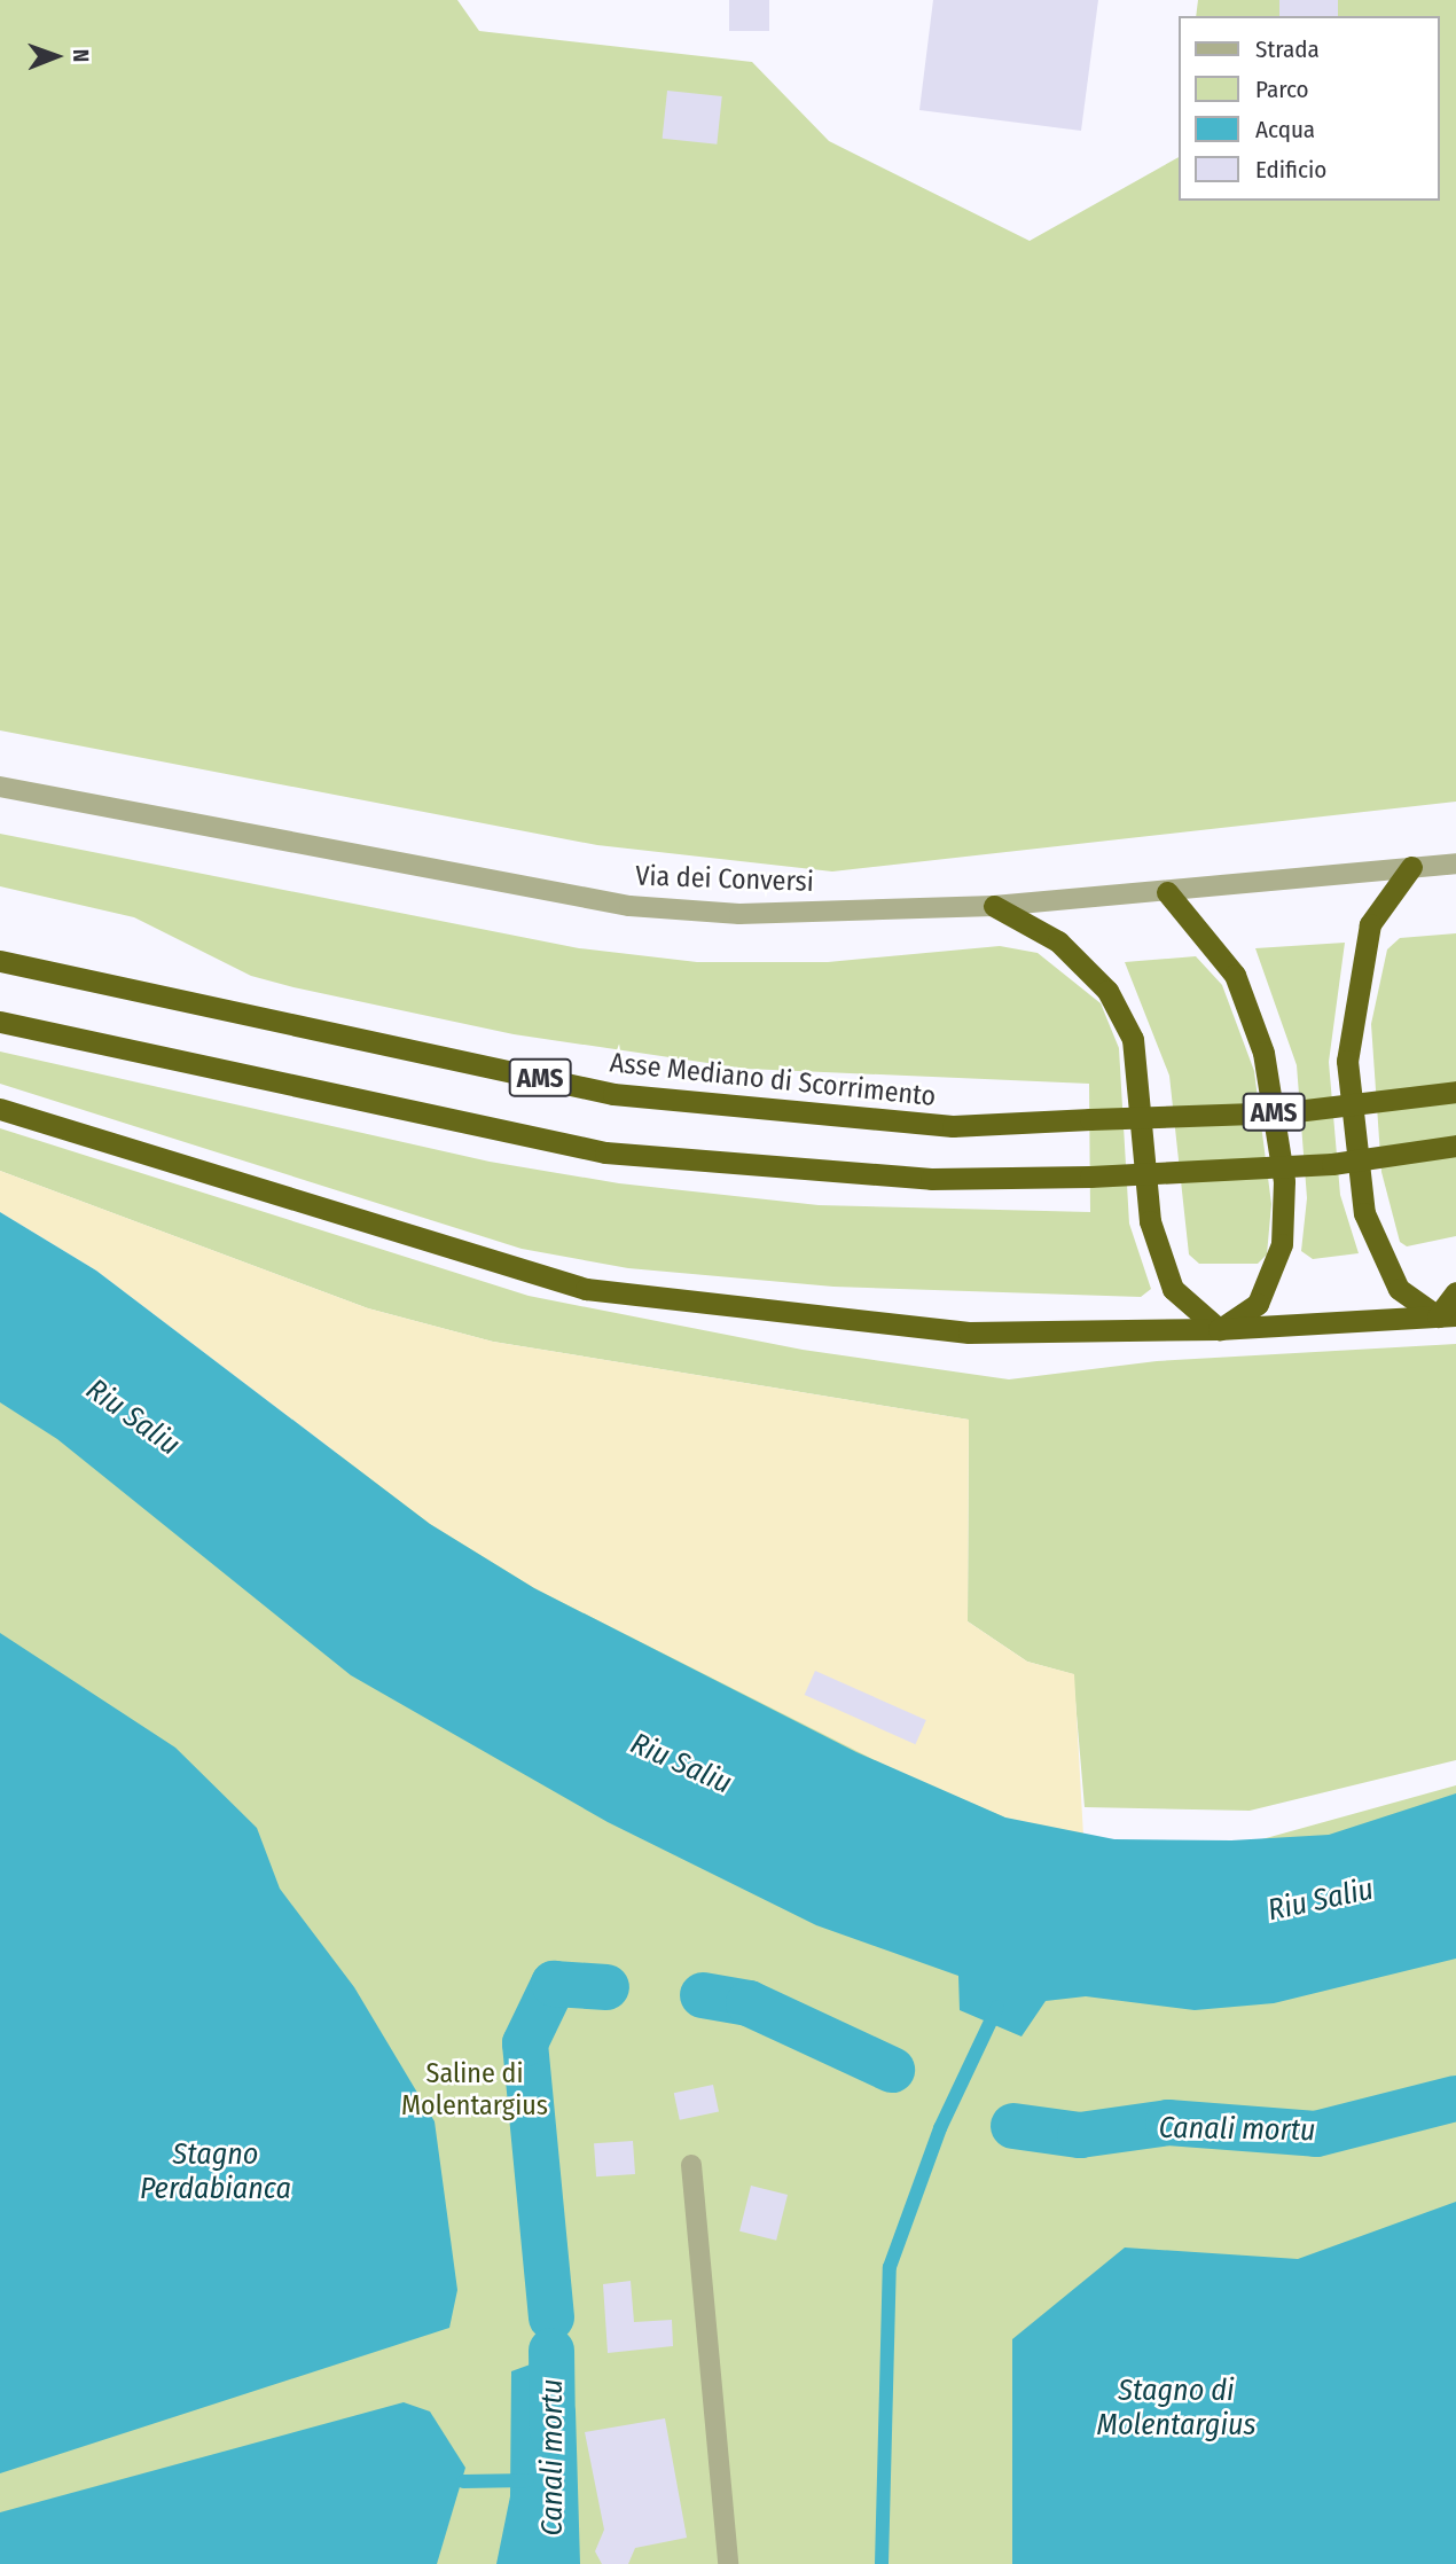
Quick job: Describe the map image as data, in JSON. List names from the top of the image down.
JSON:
{
  "streets": {
    "highway": ["AMS", "Asse Mediano di Scorrimento"],
    "street": ["Via dei Conversi"]
  },
  "water": [
    "Riu Saliu",
    "Canali mortu",
    "Stagno Perdabianca",
    "Stagno di Molentargius"
  ],
  "parks": ["Saline di Molentargius"],
  "legend": [
    "Strada",
    "Parco",
    "Acqua",
    "Edificio"
  ],
  "north": "right"
}
